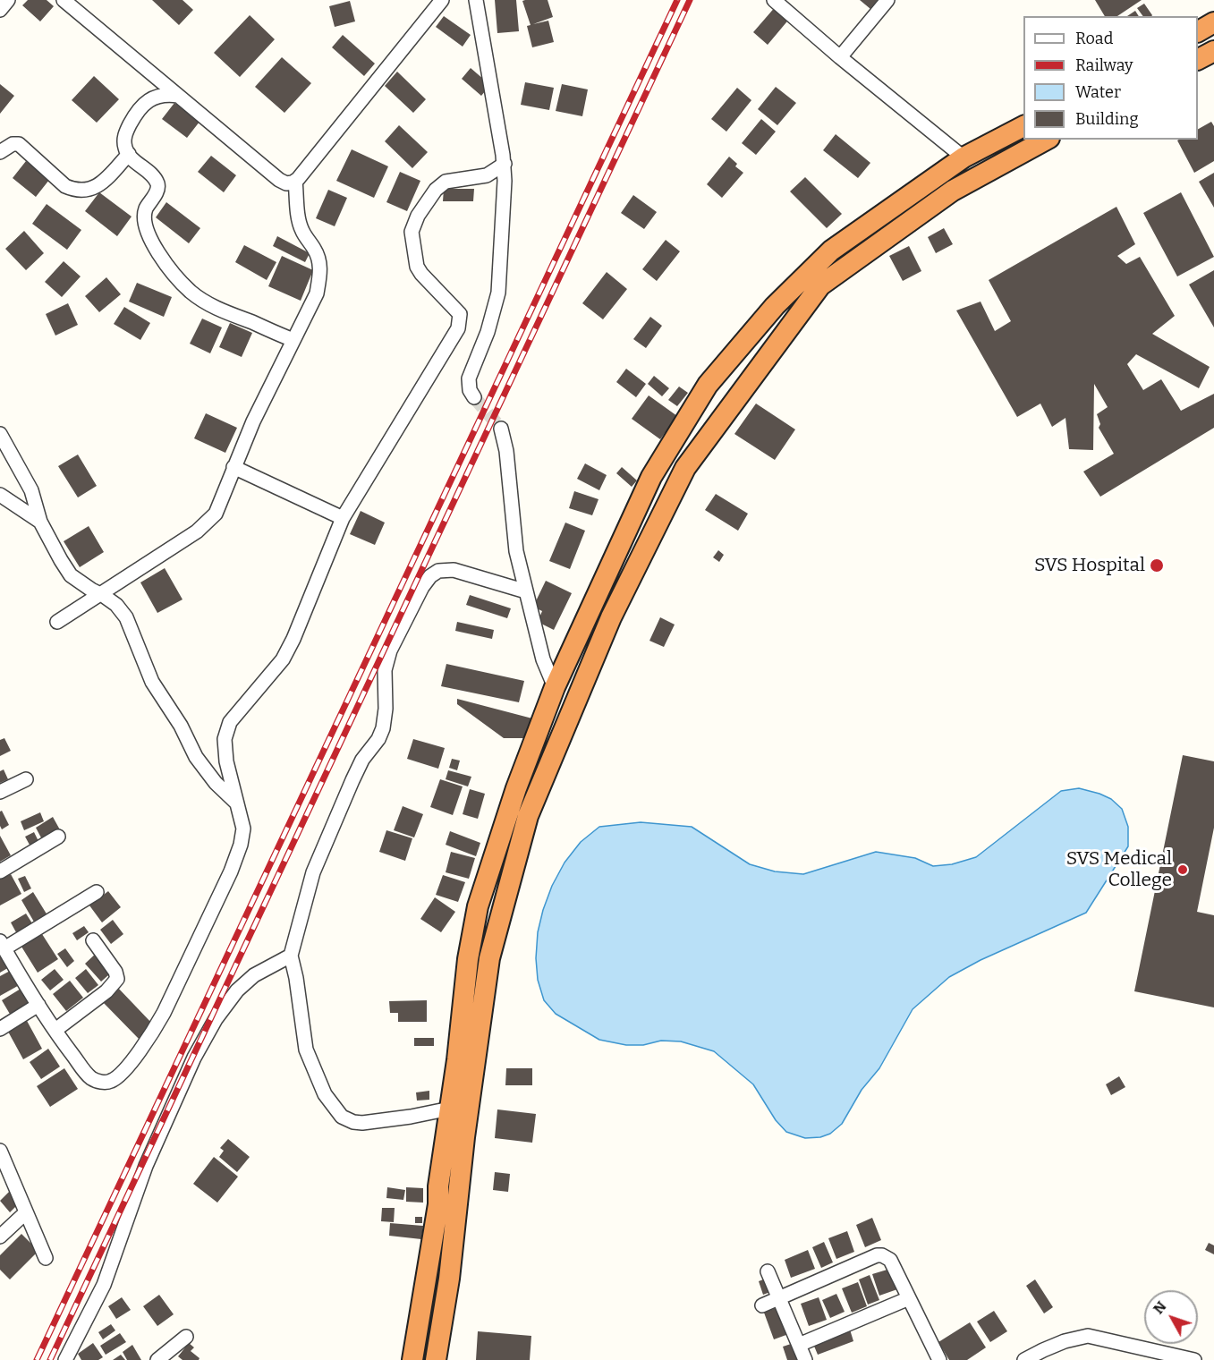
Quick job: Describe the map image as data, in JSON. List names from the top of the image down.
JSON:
{
  "places": ["SVS Hospital", "SVS Medical College"],
  "legend": [
    "Road",
    "Railway",
    "Water",
    "Building"
  ],
  "north": "top left"
}
